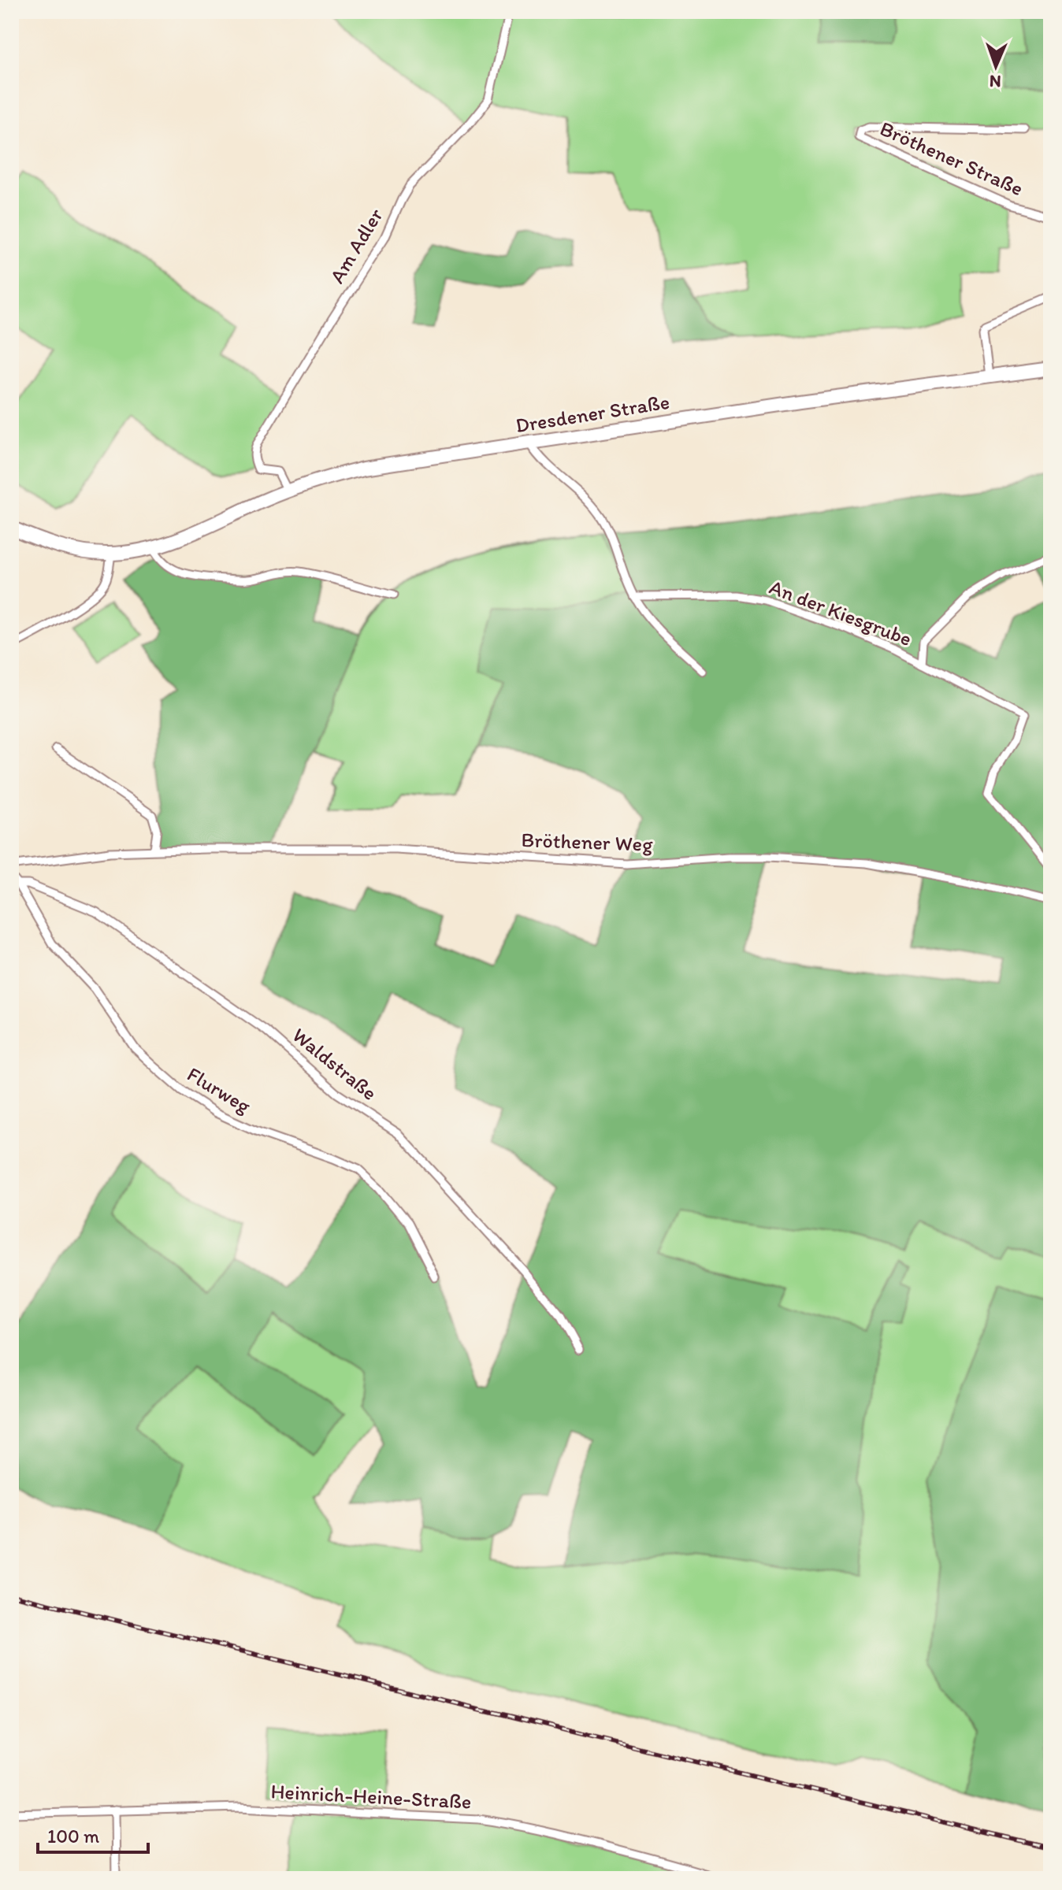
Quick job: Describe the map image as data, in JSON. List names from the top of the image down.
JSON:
{
  "streets": {
    "main road": ["Dresdener Straße"],
    "street": [
      "Bröthener Straße",
      "Am Adler",
      "An der Kiesgrube",
      "Bröthener Weg",
      "Waldstraße",
      "Flurweg",
      "Heinrich-Heine-Straße"
    ]
  },
  "crossings": [
    ["Am Adler", "Dresdener Straße"],
    ["Waldstraße", "Flurweg"]
  ],
  "scale_bar": "100 m",
  "north": "bottom"
}
